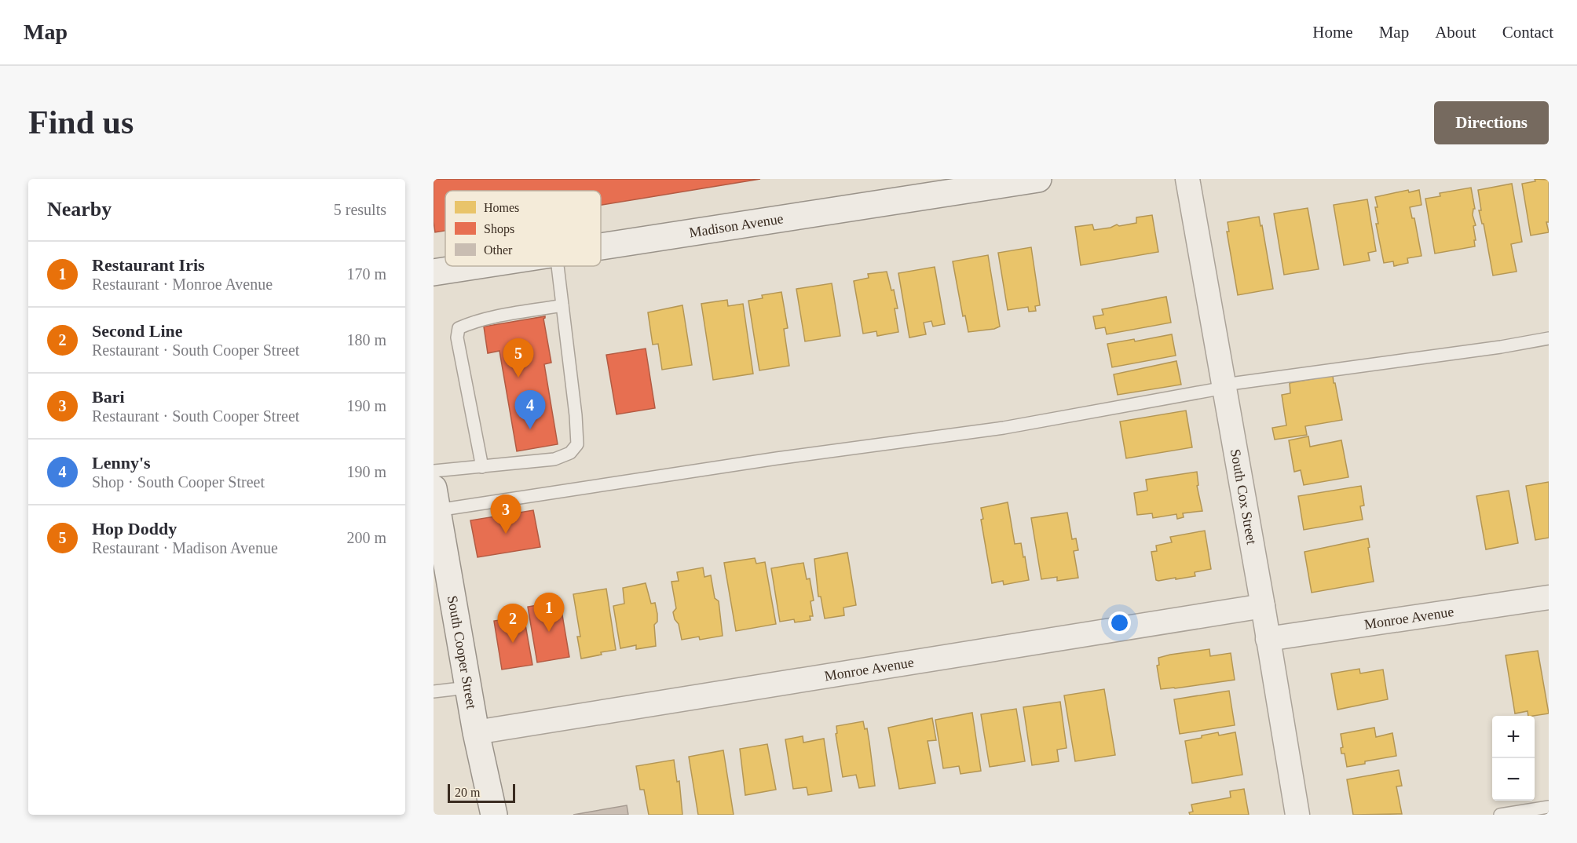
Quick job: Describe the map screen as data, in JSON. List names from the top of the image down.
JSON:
{
  "streets": {
    "street": [
      "Madison Avenue",
      "South Cox Street",
      "Monroe Avenue",
      "South Cooper Street"
    ]
  },
  "crossings": [
    ["South Cox Street", "Monroe Avenue"],
    ["Monroe Avenue", "South Cooper Street"]
  ],
  "legend": ["Homes", "Shops", "Other"],
  "scale_bar": "20 m",
  "page": {
    "header": "Map",
    "nav": [
      "Home",
      "Map",
      "About",
      "Contact"
    ],
    "buttons": "Directions",
    "title": "Find us",
    "heading": ["Nearby", "5 results"],
    "list": [
      {
        "mark": "1",
        "name": "Restaurant Iris",
        "note": "Restaurant · Monroe Avenue",
        "value": "170 m"
      },
      {
        "mark": "2",
        "name": "Second Line",
        "note": "Restaurant · South Cooper Street",
        "value": "180 m"
      },
      {
        "mark": "3",
        "name": "Bari",
        "note": "Restaurant · South Cooper Street",
        "value": "190 m"
      },
      {
        "mark": "4",
        "name": "Lenny's",
        "note": "Shop · South Cooper Street",
        "value": "190 m"
      },
      {
        "mark": "5",
        "name": "Hop Doddy",
        "note": "Restaurant · Madison Avenue",
        "value": "200 m"
      }
    ],
    "pins": [
      "5",
      "4",
      "3",
      "1",
      "2"
    ],
    "map_buttons": ["+", "−"],
    "scale": "20 m"
  }
}
